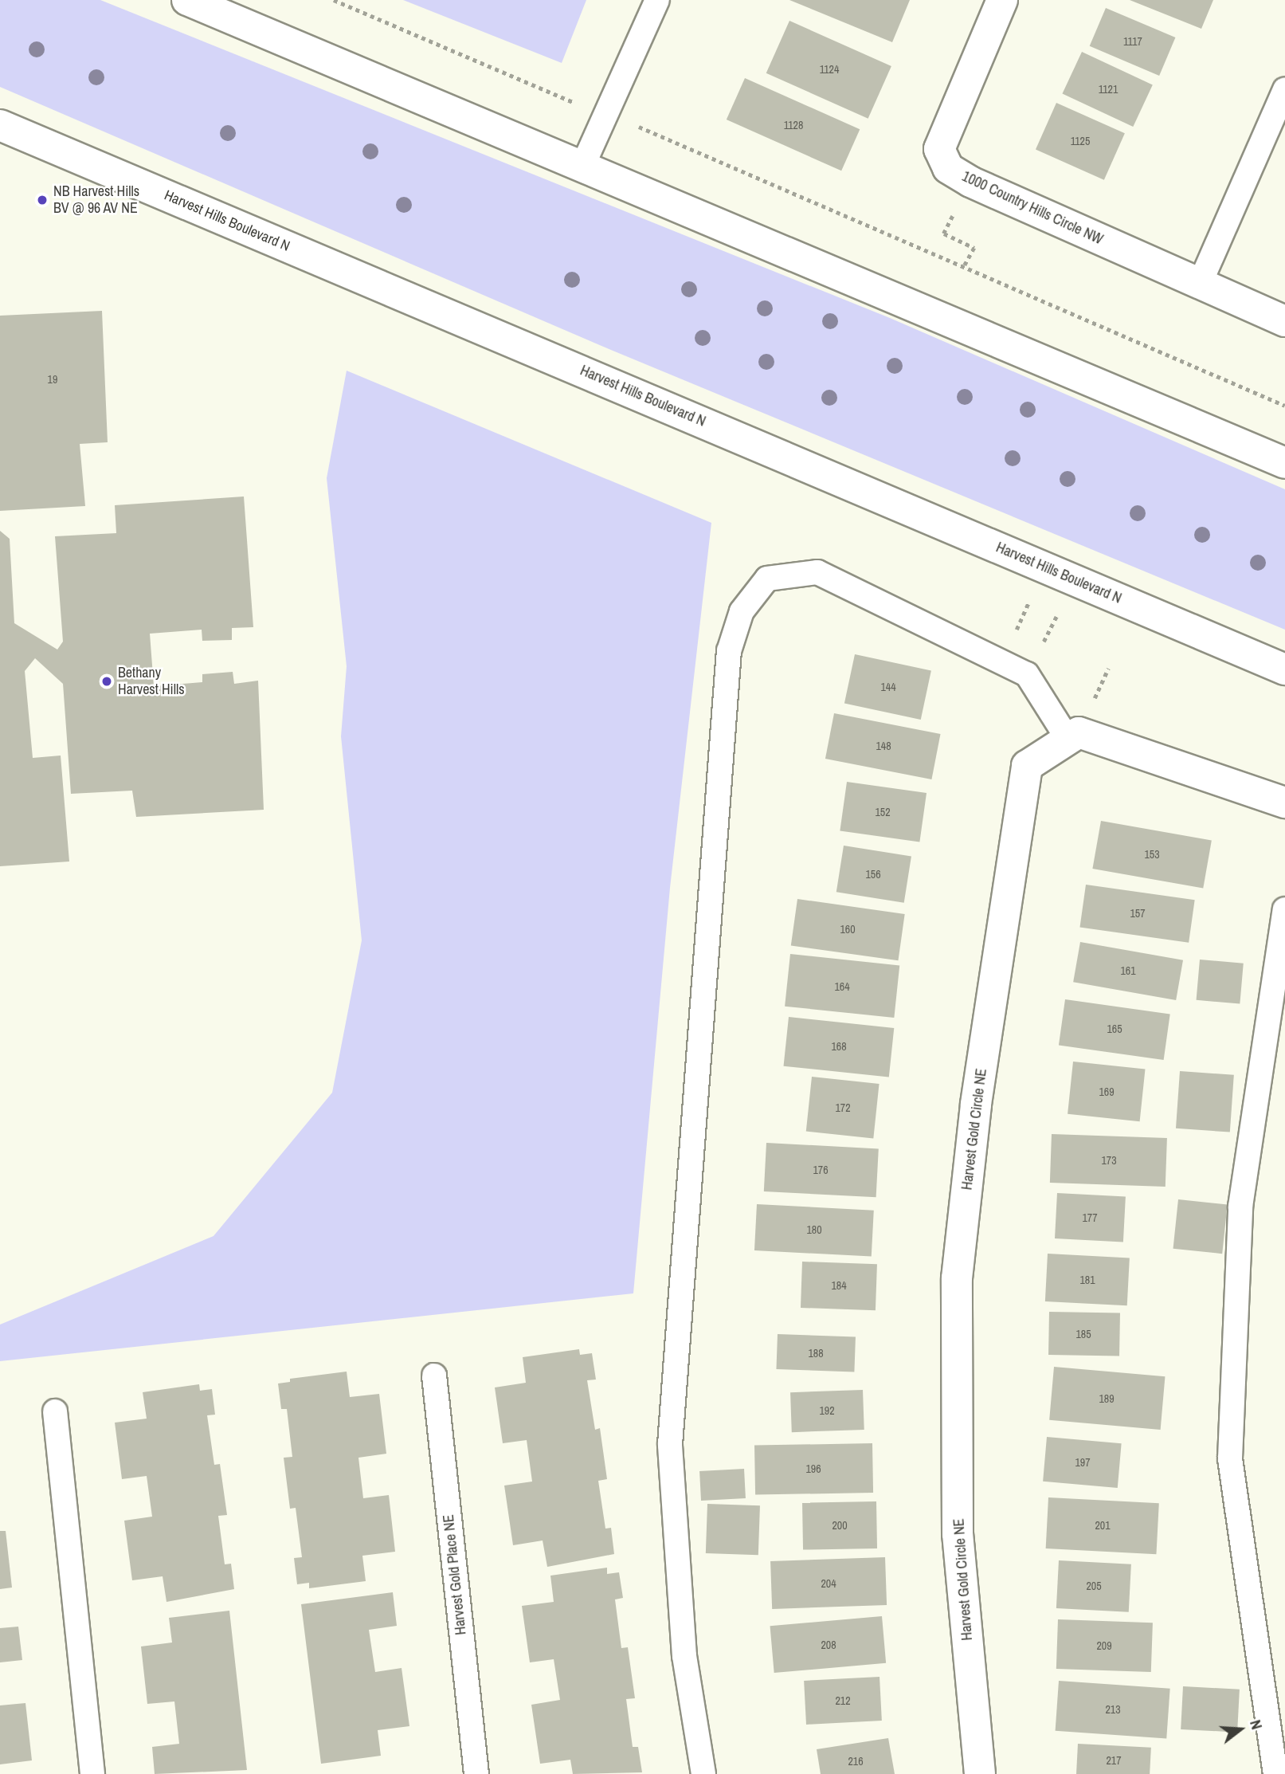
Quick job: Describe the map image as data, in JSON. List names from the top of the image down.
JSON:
{
  "streets": {
    "main road": ["1000 Country Hills Circle NW", "Harvest Hills Boulevard N", "Harvest Gold Circle NE"],
    "lane": ["Harvest Gold Place NE"]
  },
  "places": ["NB Harvest Hills BV @ 96 AV NE", "Bethany Harvest Hills"],
  "house_numbers": [
    "1117",
    "1124",
    "1121",
    "1128",
    "1125",
    "19",
    "144",
    "148",
    "152",
    "153",
    "156",
    "157",
    "160",
    "161",
    "164",
    "165",
    "168",
    "169",
    "172",
    "173",
    "176",
    "177",
    "180",
    "181",
    "184",
    "185",
    "188",
    "189",
    "192",
    "197",
    "196",
    "200",
    "201",
    "204",
    "205",
    "208",
    "209",
    "212",
    "213",
    "217",
    "216"
  ],
  "north": "right"
}
